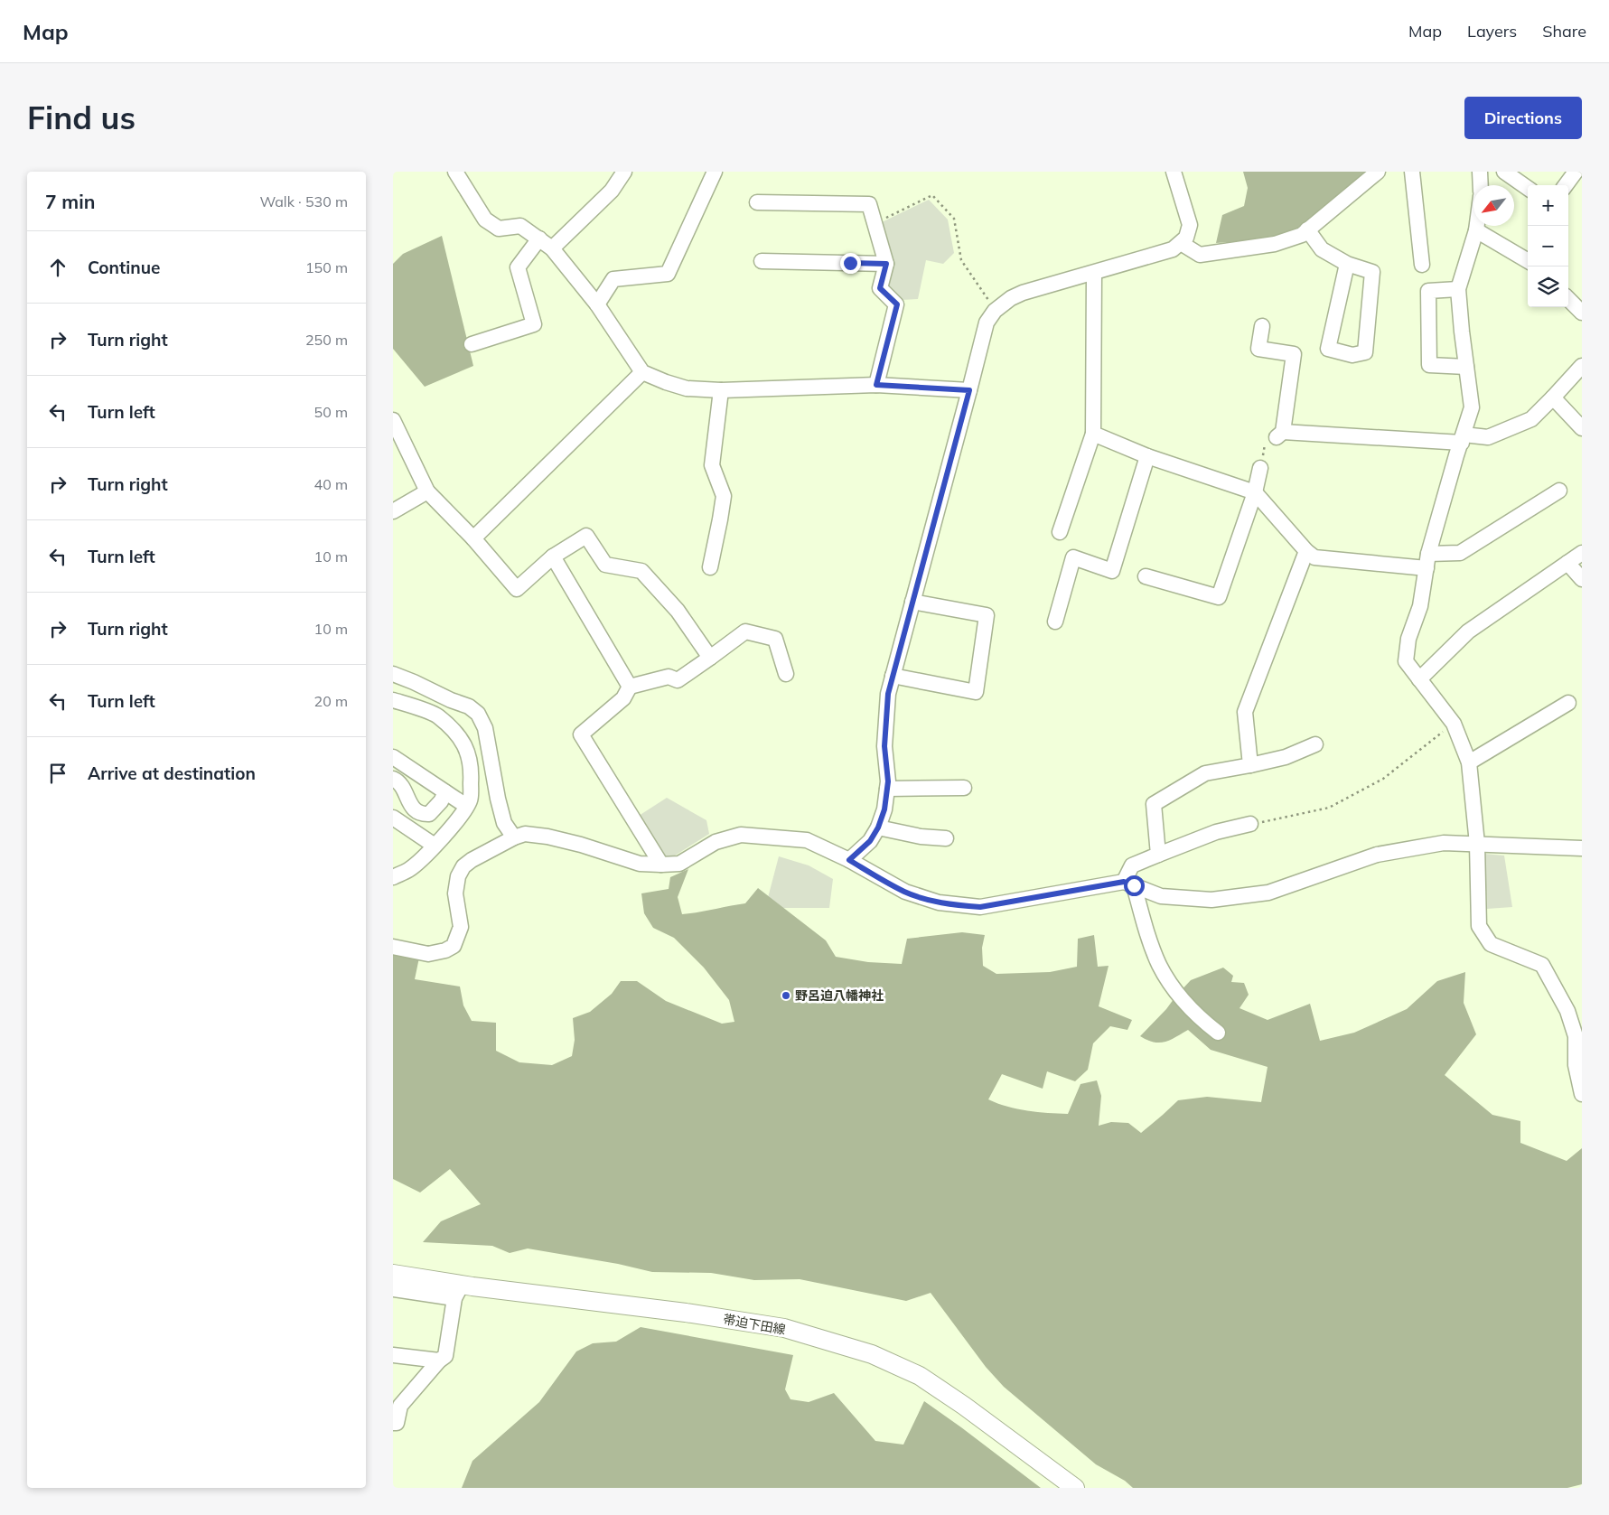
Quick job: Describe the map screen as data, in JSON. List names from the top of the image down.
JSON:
{
  "streets": {
    "main road": ["帯迫下田線"]
  },
  "places": ["野呂迫八幡神社"],
  "north": "bottom left",
  "page": {
    "header": "Map",
    "nav": ["Map", "Layers", "Share"],
    "buttons": "Directions",
    "title": "Find us",
    "heading": ["7 min", "Walk · 530 m"],
    "map_buttons": ["+", "−"],
    "list": [
      ["Continue", "150 m"],
      ["Turn right", "250 m"],
      ["Turn left", "50 m"],
      ["Turn right", "40 m"],
      ["Turn left", "10 m"],
      ["Turn right", "10 m"],
      ["Turn left", "20 m"],
      "Arrive at destination"
    ]
  }
}
